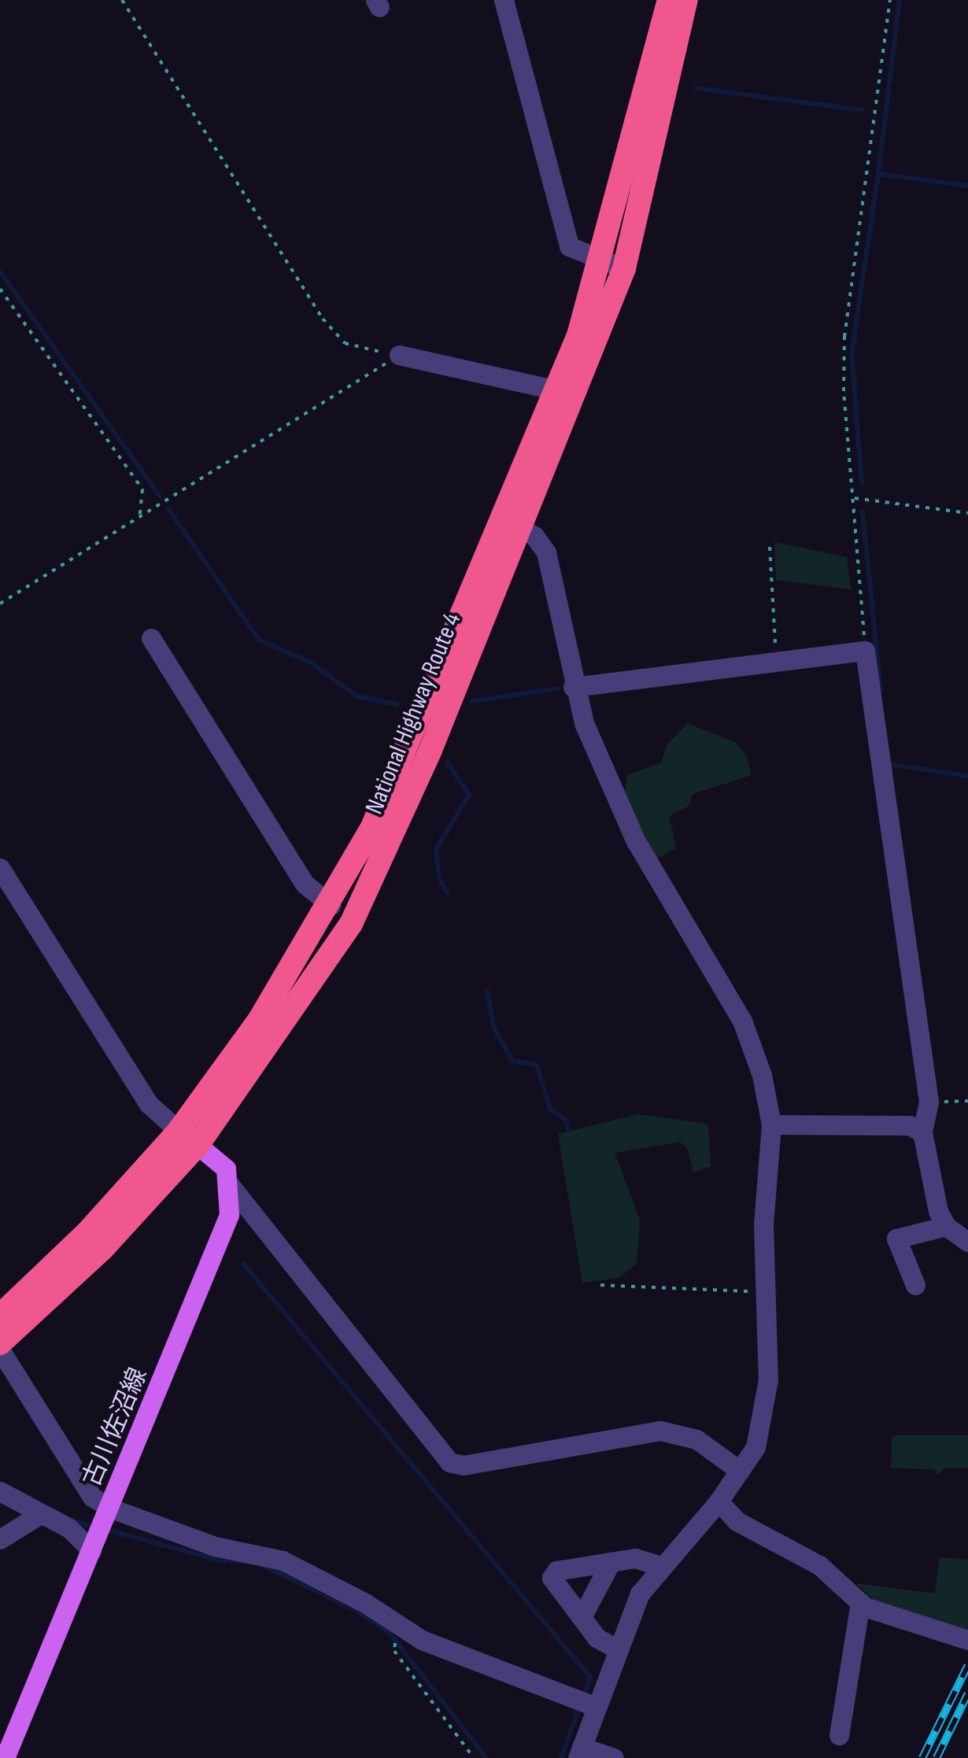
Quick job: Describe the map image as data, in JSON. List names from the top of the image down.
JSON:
{
  "streets": {
    "highway": ["National Highway Route 4"],
    "main road": ["古川佐沼線"]
  }
}
